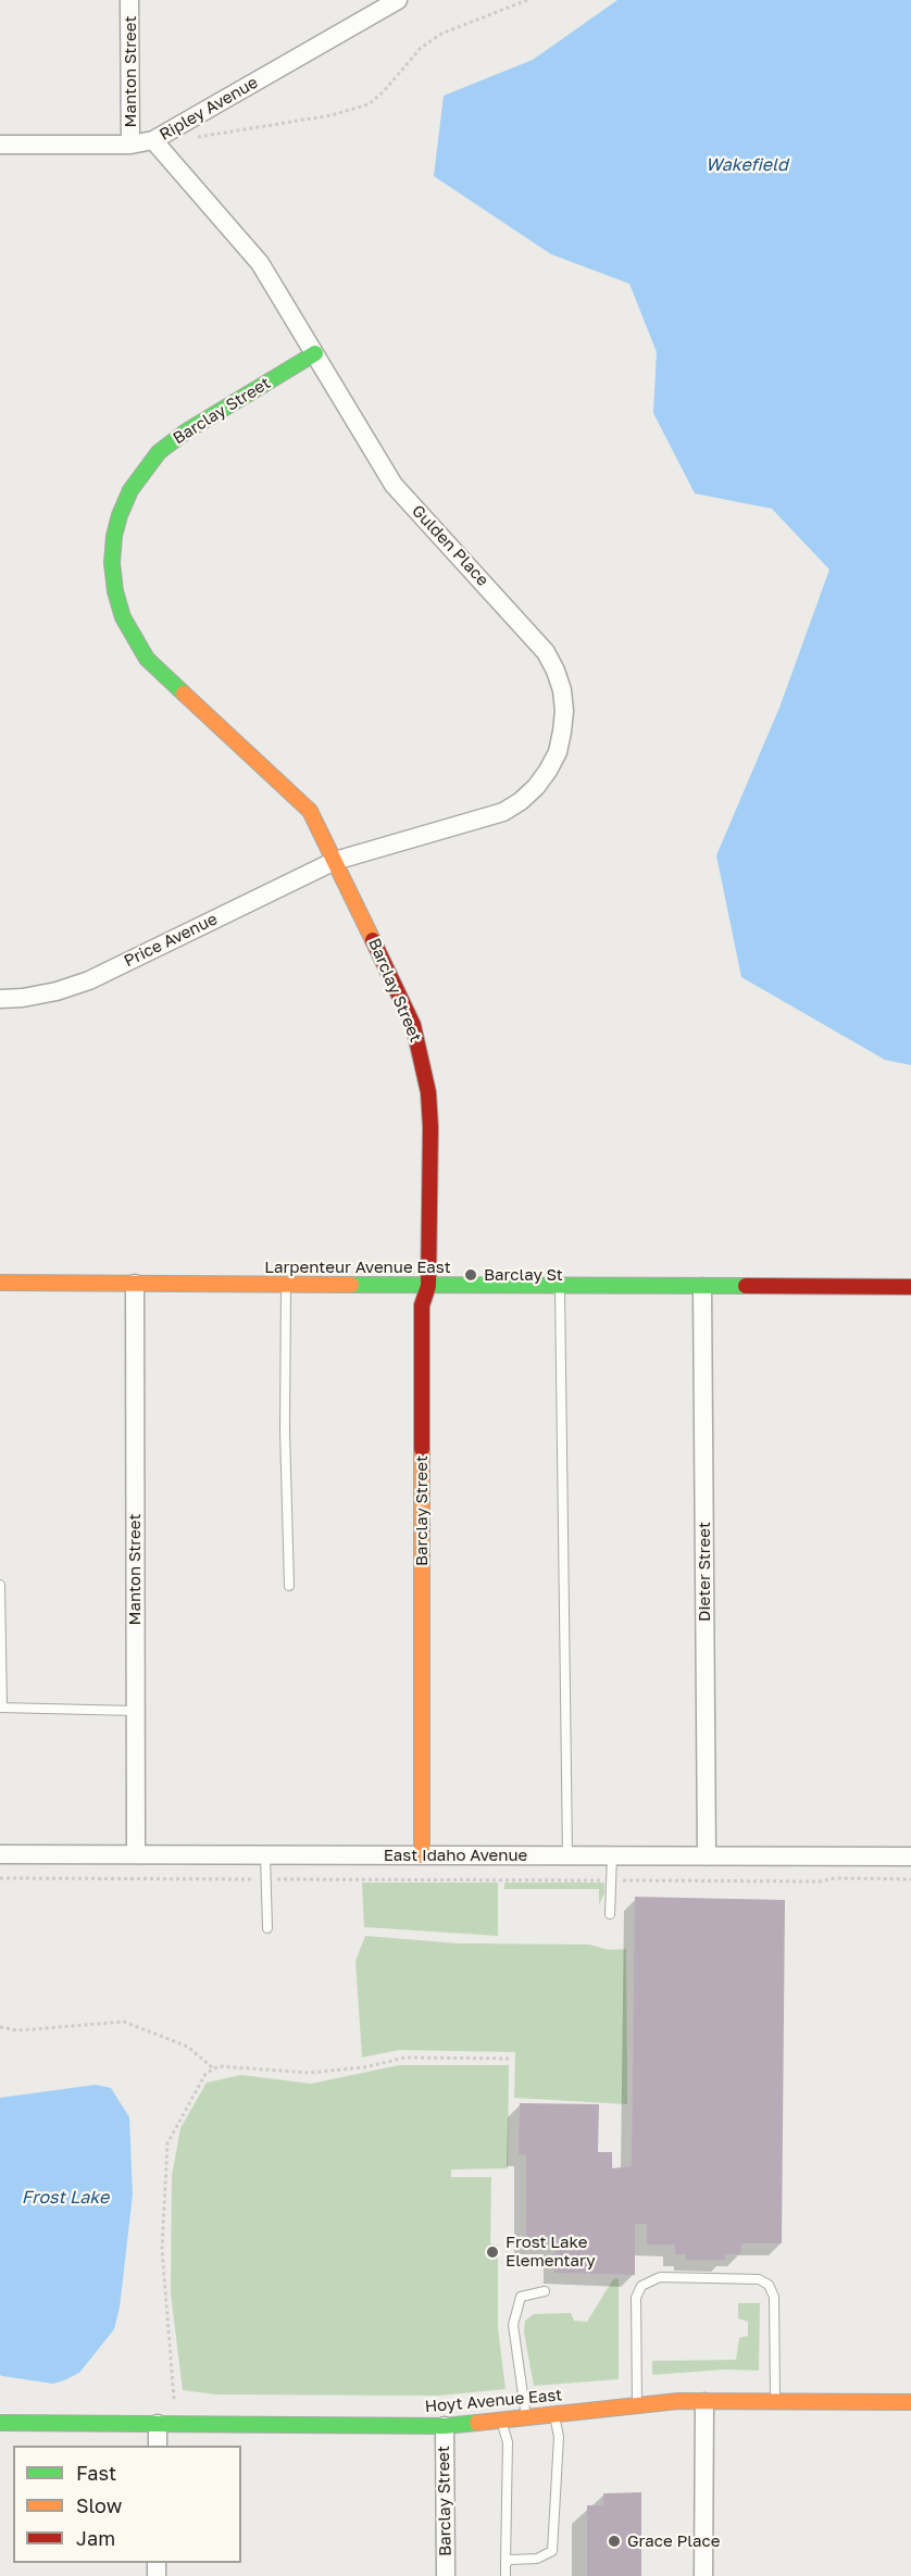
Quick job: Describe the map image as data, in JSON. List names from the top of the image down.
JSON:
{
  "streets": {
    "street": [
      "Manton Street",
      "Ripley Avenue",
      "Barclay Street",
      "Gulden Place",
      "Price Avenue",
      "Larpenteur Avenue East",
      "Dieter Street",
      "East Idaho Avenue",
      "Hoyt Avenue East"
    ]
  },
  "crossings": [
    ["Manton Street", "Ripley Avenue"],
    ["Manton Street", "Larpenteur Avenue East"],
    ["Manton Street", "East Idaho Avenue"],
    ["Ripley Avenue", "Gulden Place"],
    ["Barclay Street", "Gulden Place"],
    ["Barclay Street", "Price Avenue"],
    ["Barclay Street", "Larpenteur Avenue East"],
    ["Barclay Street", "East Idaho Avenue"],
    ["Barclay Street", "Hoyt Avenue East"],
    ["Gulden Place", "Price Avenue"],
    ["Larpenteur Avenue East", "Dieter Street"],
    ["Dieter Street", "East Idaho Avenue"]
  ],
  "water": ["Wakefield", "Frost Lake"],
  "places": ["Barclay St", "Frost Lake Elementary", "Grace Place"],
  "legend": ["Fast", "Slow", "Jam"]
}
